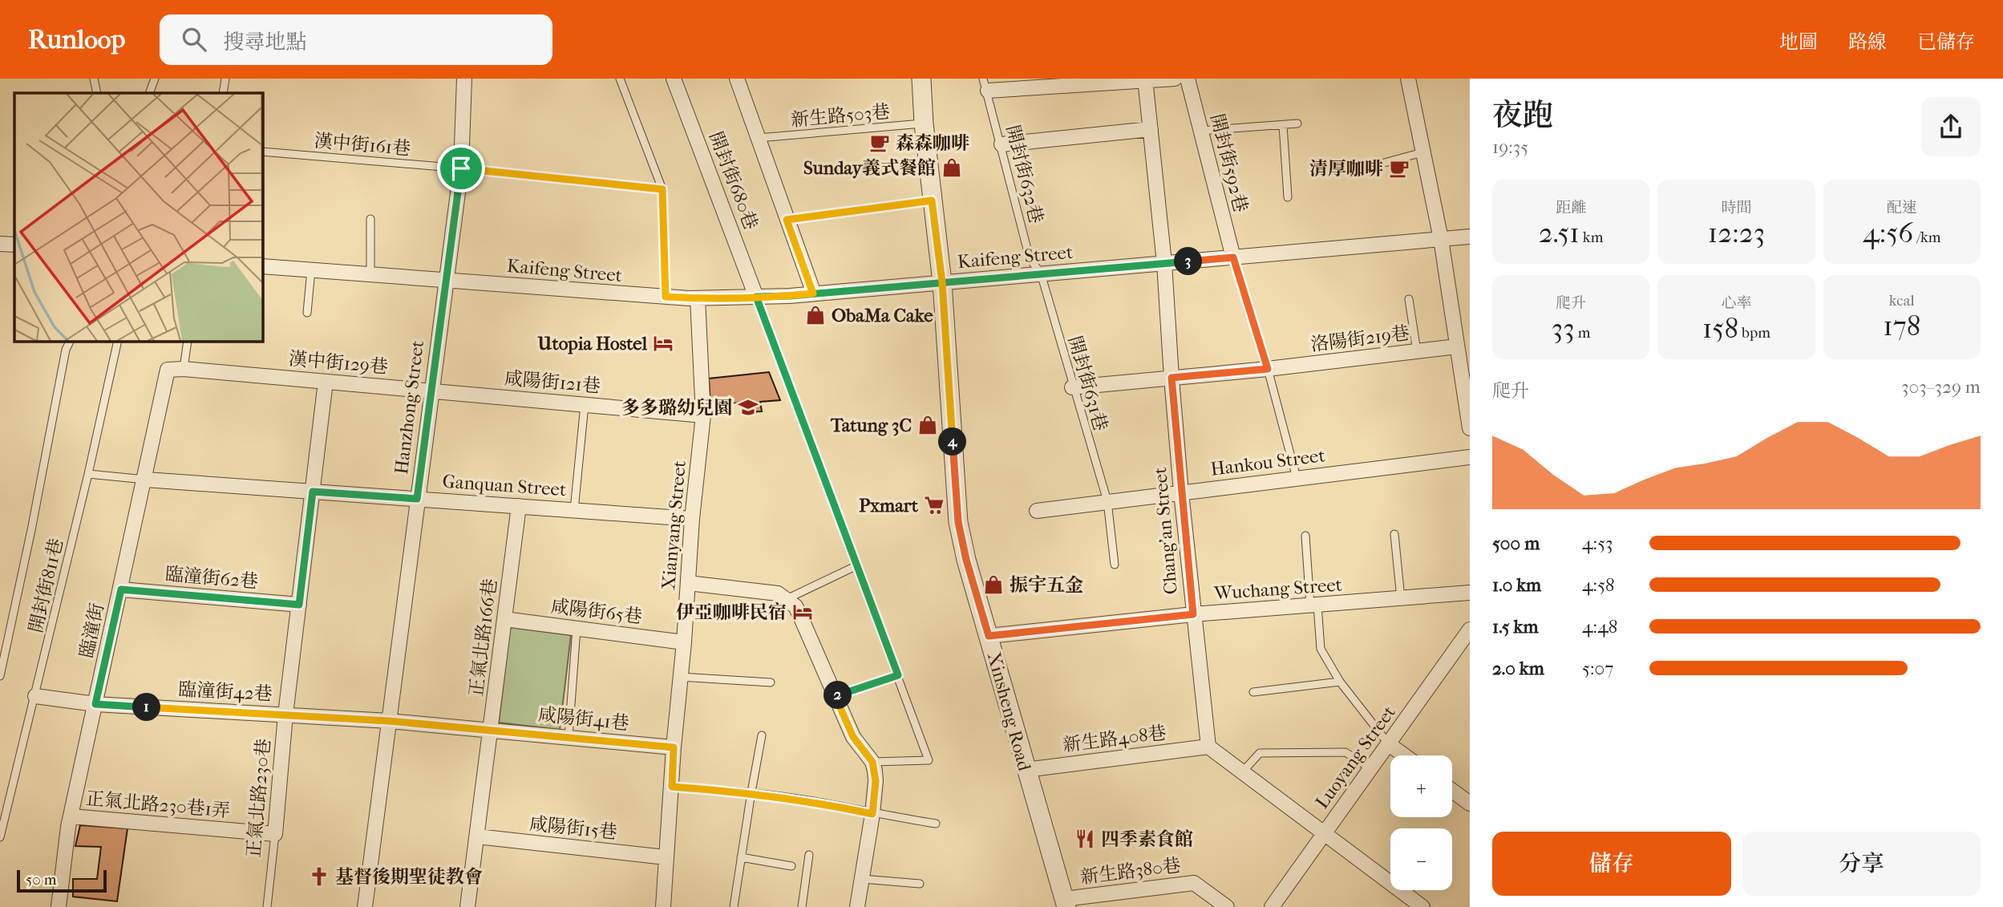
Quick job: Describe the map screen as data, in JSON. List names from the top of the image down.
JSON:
{
  "streets": {
    "street": [
      "開封街592巷",
      "開封街680巷",
      "Kaifeng Street",
      "洛陽街219巷",
      "漢中街129巷",
      "咸陽街121巷",
      "Hanzhong Street",
      "Hankou Street",
      "Ganquan Street",
      "Xianyang Street",
      "Chang'an Street",
      "臨潼街62巷",
      "Wuchang Street",
      "咸陽街65巷",
      "臨潼街",
      "正氣北路166巷",
      "臨潼街42巷",
      "Xinsheng Road",
      "咸陽街41巷",
      "新生路408巷",
      "Luoyang Street",
      "正氣北路230巷",
      "正氣北路230巷1弄",
      "咸陽街15巷",
      "新生路380巷"
    ],
    "lane": [
      "新生路503巷",
      "漢中街161巷",
      "開封街632巷",
      "開封街631巷",
      "開封街811巷"
    ]
  },
  "crossings": [
    ["新生路503巷", "Xinsheng Road"],
    ["漢中街161巷", "Hanzhong Street"],
    ["開封街592巷", "Kaifeng Street"],
    ["開封街632巷", "Kaifeng Street"],
    ["開封街632巷", "開封街631巷"],
    ["開封街680巷", "Kaifeng Street"],
    ["Kaifeng Street", "開封街631巷"],
    ["Kaifeng Street", "Hanzhong Street"],
    ["Kaifeng Street", "Xianyang Street"],
    ["Kaifeng Street", "Chang'an Street"],
    ["Kaifeng Street", "Xinsheng Road"],
    ["洛陽街219巷", "開封街631巷"],
    ["洛陽街219巷", "Chang'an Street"],
    ["漢中街129巷", "咸陽街121巷"],
    ["漢中街129巷", "Hanzhong Street"],
    ["漢中街129巷", "臨潼街"],
    ["漢中街129巷", "正氣北路230巷"],
    ["咸陽街121巷", "Hanzhong Street"],
    ["咸陽街121巷", "Xianyang Street"],
    ["開封街631巷", "Hankou Street"],
    ["Hanzhong Street", "Ganquan Street"],
    ["Hanzhong Street", "臨潼街42巷"],
    ["Hanzhong Street", "咸陽街41巷"],
    ["Hankou Street", "Chang'an Street"],
    ["Ganquan Street", "Xianyang Street"],
    ["Ganquan Street", "臨潼街"],
    ["Ganquan Street", "正氣北路166巷"],
    ["Ganquan Street", "正氣北路230巷"],
    ["Xianyang Street", "咸陽街65巷"],
    ["Xianyang Street", "咸陽街41巷"],
    ["Xianyang Street", "咸陽街15巷"],
    ["Chang'an Street", "Wuchang Street"],
    ["Chang'an Street", "新生路408巷"],
    ["臨潼街62巷", "臨潼街"],
    ["臨潼街62巷", "正氣北路230巷"],
    ["開封街811巷", "臨潼街42巷"],
    ["Wuchang Street", "Xinsheng Road"],
    ["咸陽街65巷", "正氣北路166巷"],
    ["臨潼街", "臨潼街42巷"],
    ["臨潼街", "正氣北路230巷1弄"],
    ["正氣北路166巷", "咸陽街41巷"],
    ["正氣北路166巷", "咸陽街15巷"],
    ["臨潼街42巷", "咸陽街41巷"],
    ["臨潼街42巷", "正氣北路230巷"],
    ["Xinsheng Road", "新生路408巷"],
    ["Xinsheng Road", "新生路380巷"],
    ["正氣北路230巷", "正氣北路230巷1弄"]
  ],
  "places": {
    "cafe": ["森森咖啡", "清厚咖啡"],
    "shop": [
      "Sunday義式餐館",
      "ObaMa Cake",
      "Tatung 3C",
      "振宇五金"
    ],
    "hotel": ["Utopia Hostel", "伊亞咖啡民宿"],
    "school or university": ["多多璐幼兒園"],
    "supermarket": ["Pxmart"],
    "restaurant": ["四季素食館"],
    "church": ["基督後期聖徒教會"]
  },
  "scale_bar": "50 m",
  "page": {
    "header": "Runloop",
    "search": "搜尋地點",
    "nav": ["地圖", "路線", "已儲存"],
    "heading": ["夜跑", "19:35"],
    "stats": [
      ["距離", "2.51 km"],
      ["時間", "12:23"],
      ["配速", "4:56 /km"],
      ["爬升", "33 m"],
      ["心率", "158 bpm"],
      ["kcal", "178"]
    ],
    "pins": [
      "3",
      "4",
      "2",
      "1"
    ],
    "chart": ["爬升", "303–329 m"],
    "list": [
      {
        "name": "500 m",
        "note": "4:53"
      },
      {
        "name": "1.0 km",
        "note": "4:58"
      },
      {
        "name": "1.5 km",
        "note": "4:48"
      },
      {
        "name": "2.0 km",
        "note": "5:07"
      }
    ],
    "map_buttons": ["+", "−"],
    "buttons": ["儲存", "分享"],
    "scale": "50 m"
  }
}
